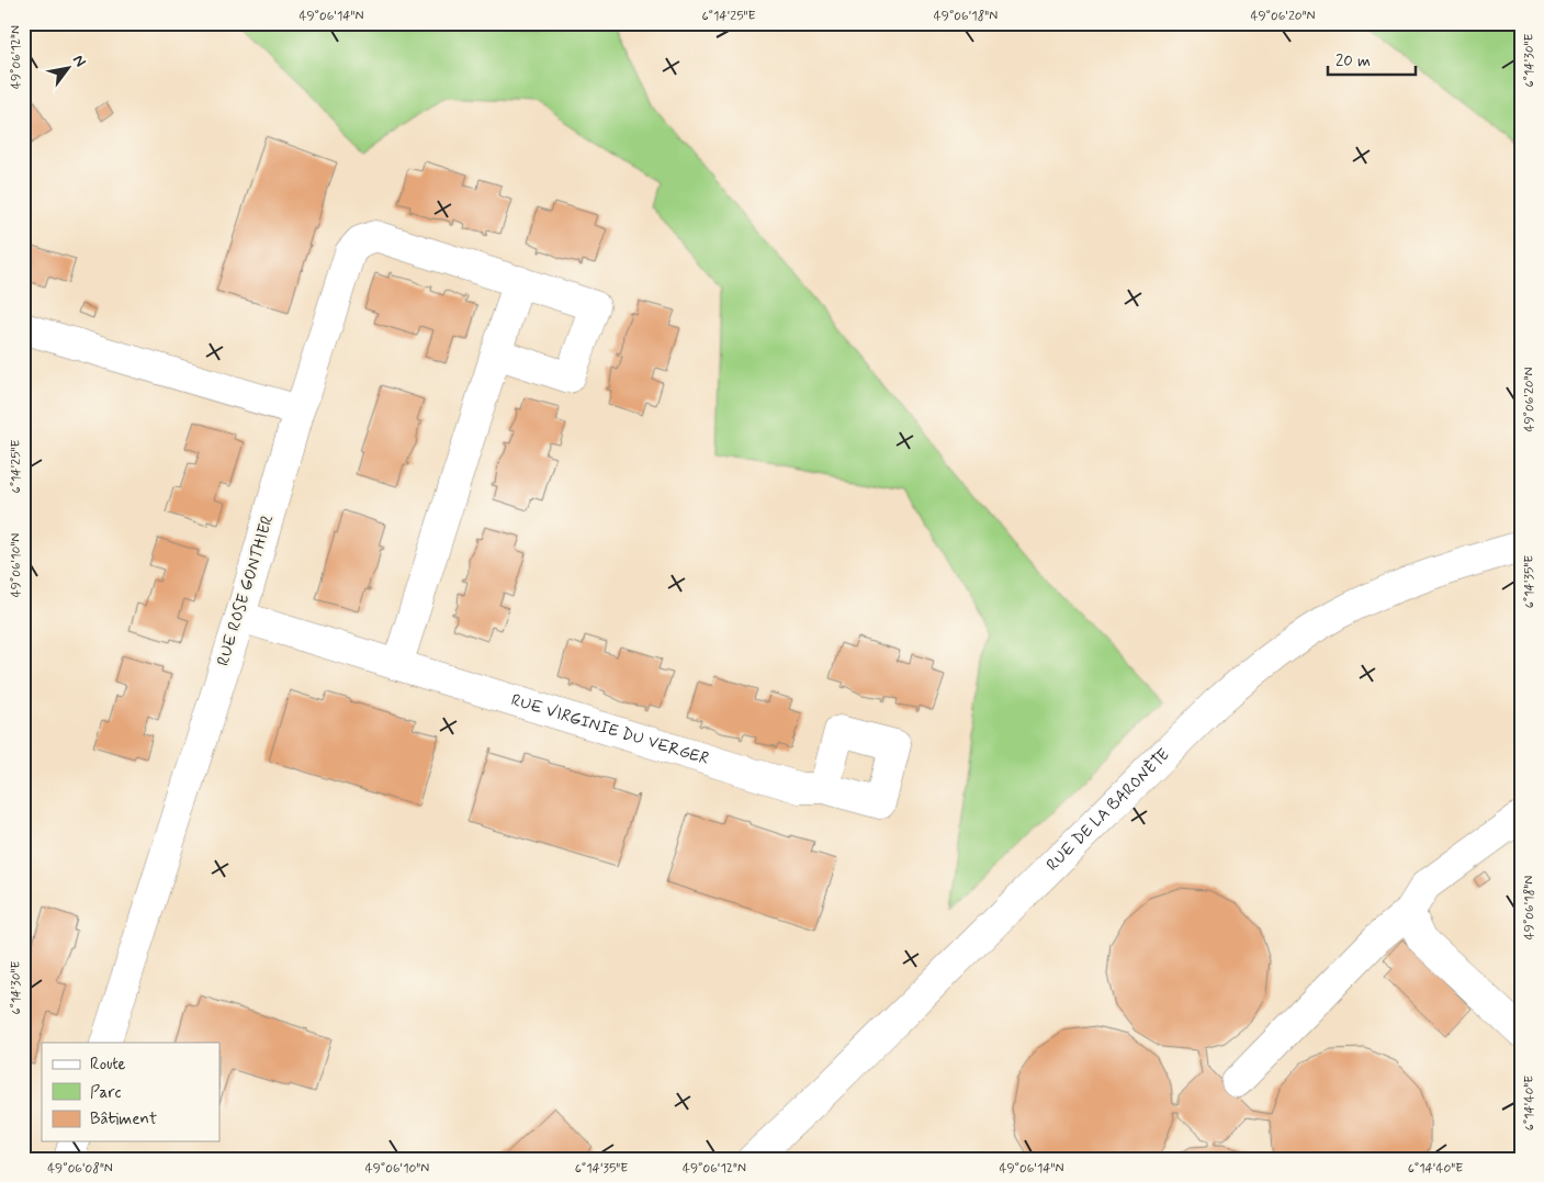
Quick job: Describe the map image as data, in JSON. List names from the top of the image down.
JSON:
{
  "streets": {
    "street": ["RUE ROSE GONTHIER", "RUE VIRGINIE DU VERGER", "RUE DE LA BARONÈTE"]
  },
  "crossings": [
    ["RUE ROSE GONTHIER", "RUE VIRGINIE DU VERGER"]
  ],
  "legend": ["Route", "Parc", "Bâtiment"],
  "scale_bar": "20 m",
  "north": "top right",
  "coordinates": [
    "49°06'14\"N",
    "6°14'25\"E",
    "49°06'18\"N",
    "49°06'20\"N",
    "49°06'12\"N",
    "6°14'30\"E",
    "49°06'10\"N",
    "6°14'35\"E",
    "6°14'40\"E",
    "49°06'08\"N"
  ]
}
